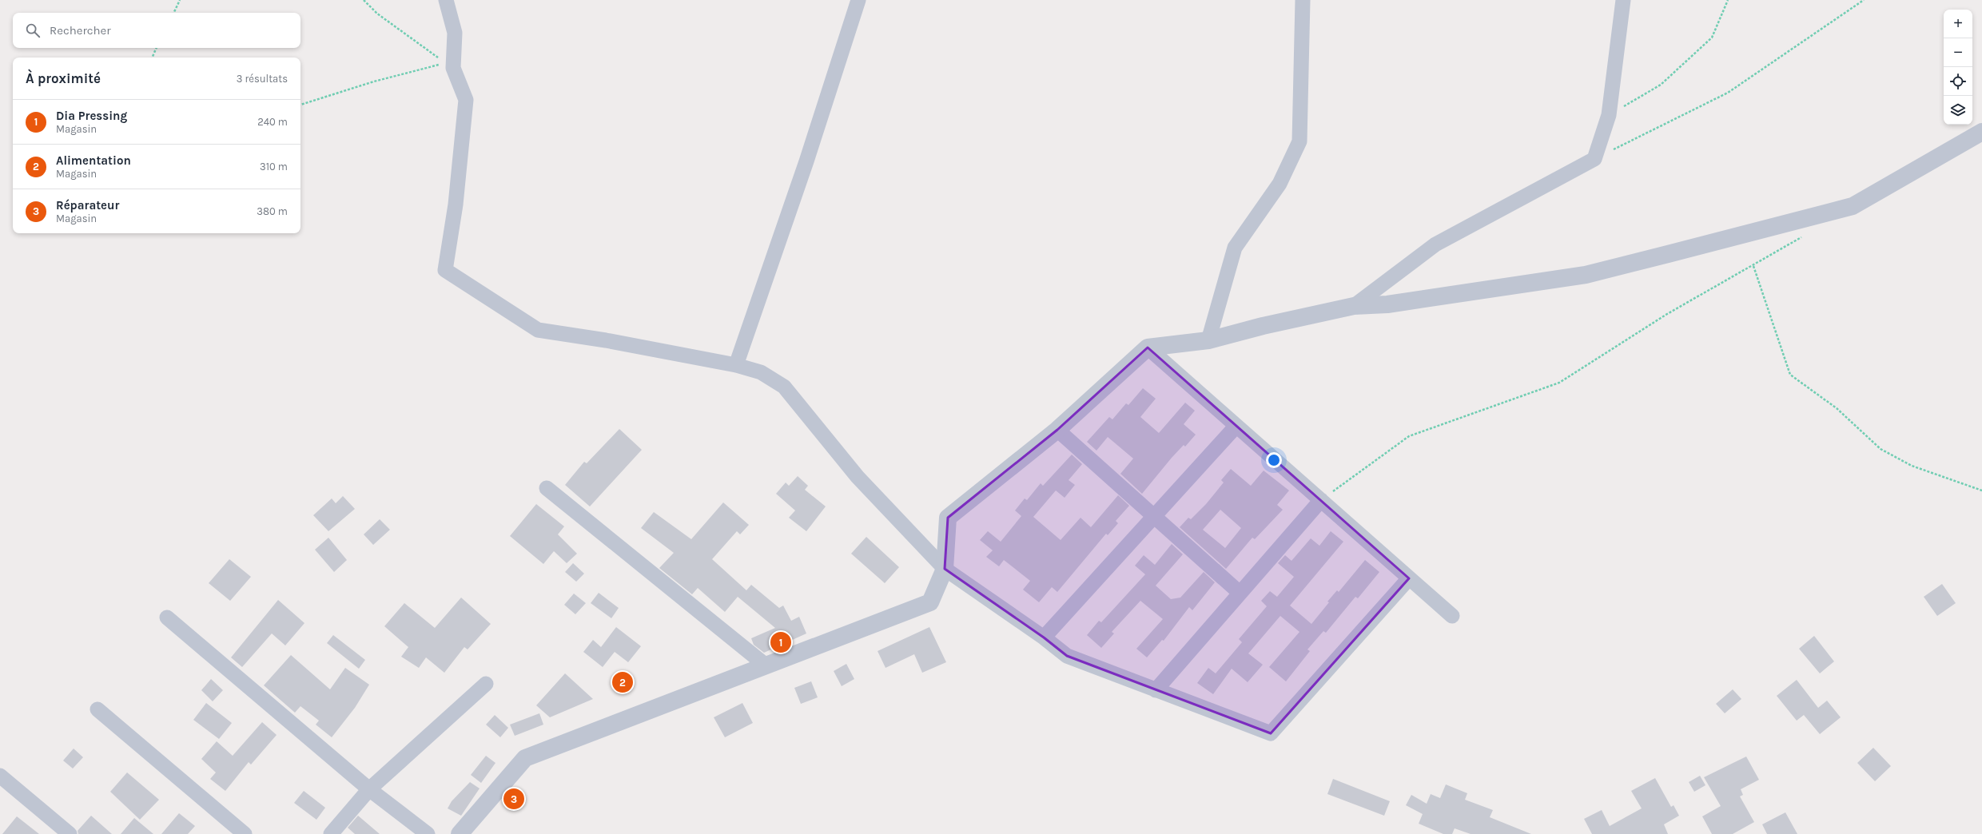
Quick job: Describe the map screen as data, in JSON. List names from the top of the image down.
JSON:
{
  "page": {
    "map_buttons": ["+", "−"],
    "search": "Rechercher",
    "heading": ["À proximité", "3 résultats"],
    "list": [
      {
        "mark": "1",
        "name": "Dia Pressing",
        "note": "Magasin",
        "value": "240 m"
      },
      {
        "mark": "2",
        "name": "Alimentation",
        "note": "Magasin",
        "value": "310 m"
      },
      {
        "mark": "3",
        "name": "Réparateur",
        "note": "Magasin",
        "value": "380 m"
      }
    ],
    "pins": ["1", "2", "3"]
  }
}
